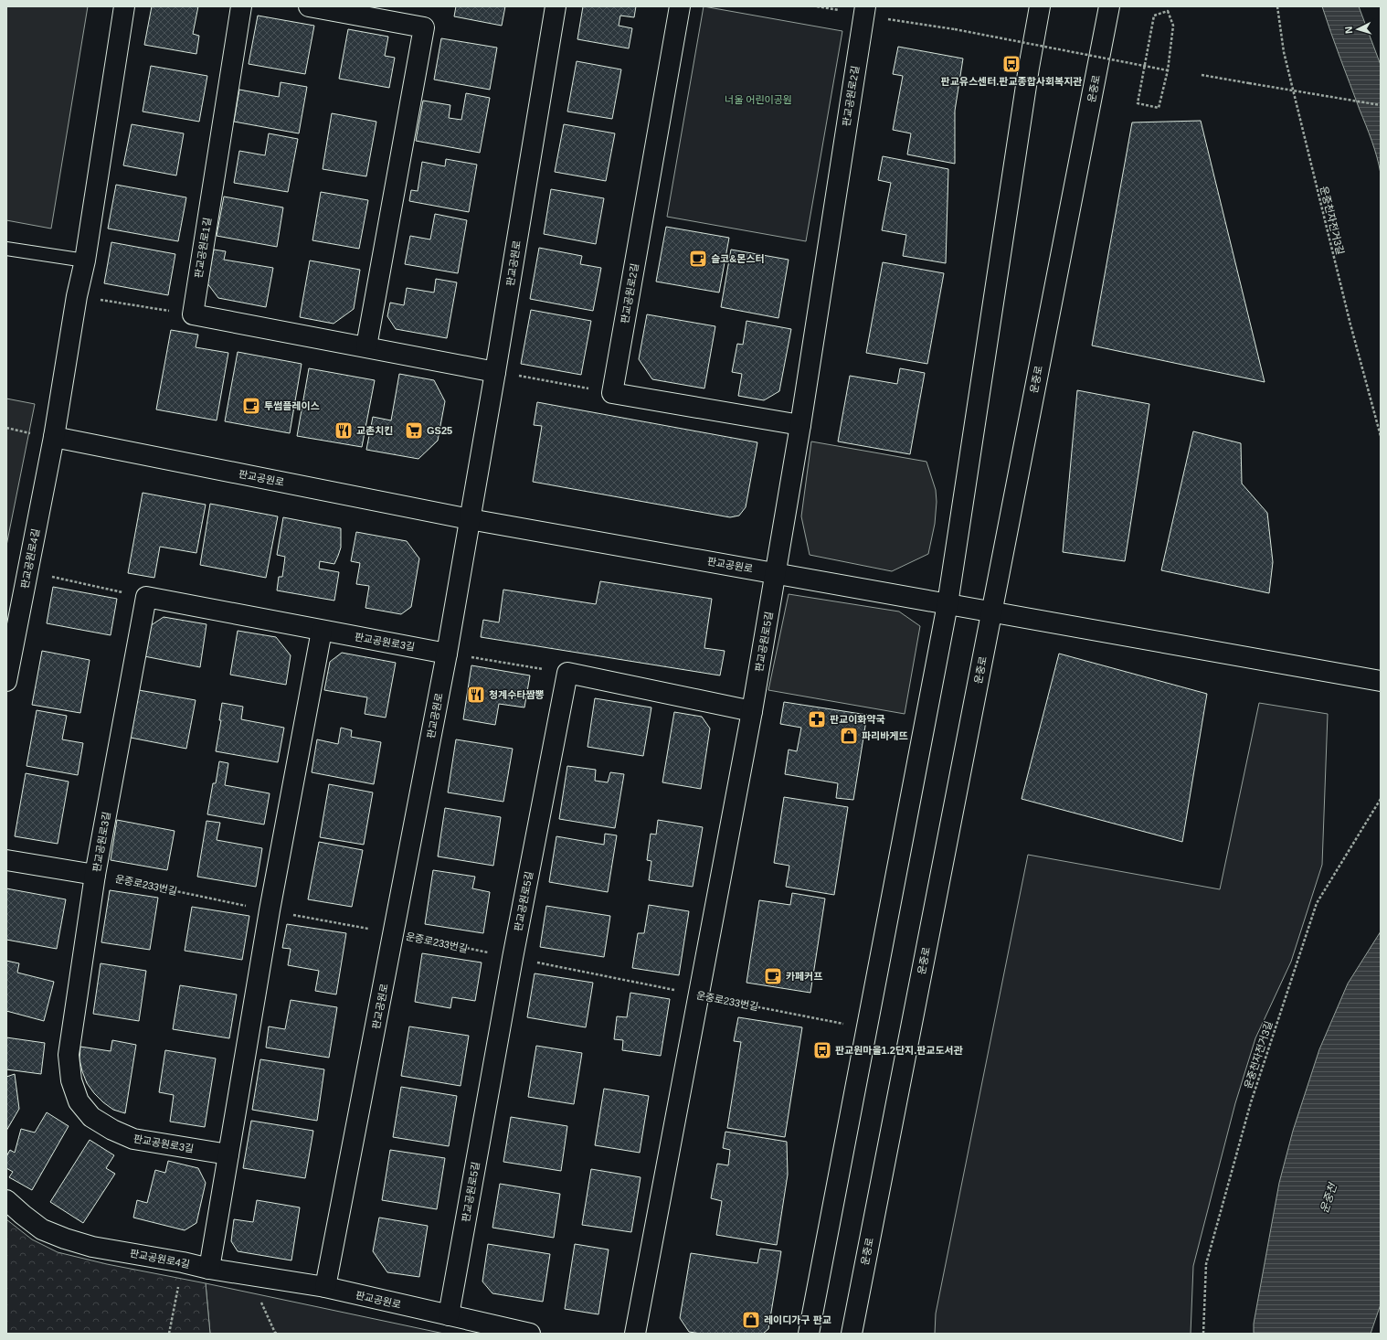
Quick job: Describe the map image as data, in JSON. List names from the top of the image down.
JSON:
{
  "streets": {
    "street": [
      "운중로",
      "판교공원로2길",
      "판교공원로1길",
      "판교공원로",
      "판교공원로4길",
      "판교공원로3길",
      "판교공원로5길"
    ],
    "path": ["운중천자전거3길", "운중로233번길"]
  },
  "crossings": [
    ["운중로", "판교공원로"],
    ["판교공원로2길", "판교공원로"],
    ["판교공원로2길", "판교공원로5길"],
    ["판교공원로", "판교공원로4길"],
    ["판교공원로", "판교공원로3길"],
    ["판교공원로", "판교공원로5길"],
    ["판교공원로", "운중로233번길"],
    ["판교공원로3길", "운중로233번길"],
    ["판교공원로5길", "운중로233번길"]
  ],
  "water": ["운중천"],
  "parks": ["너울 어린이공원"],
  "places": {
    "bus stop": ["판교유스센터.판교종합사회복지관", "판교원마을1.2단지.판교도서관"],
    "cafe": ["슬코&몬스터", "투썸플레이스", "카페커프"],
    "restaurant": ["교촌치킨", "청계수타짬뽕"],
    "supermarket": ["GS25"],
    "pharmacy": ["판교이화약국"],
    "shop": ["파리바게뜨", "레이디가구 판교"]
  },
  "north": "left"
}
